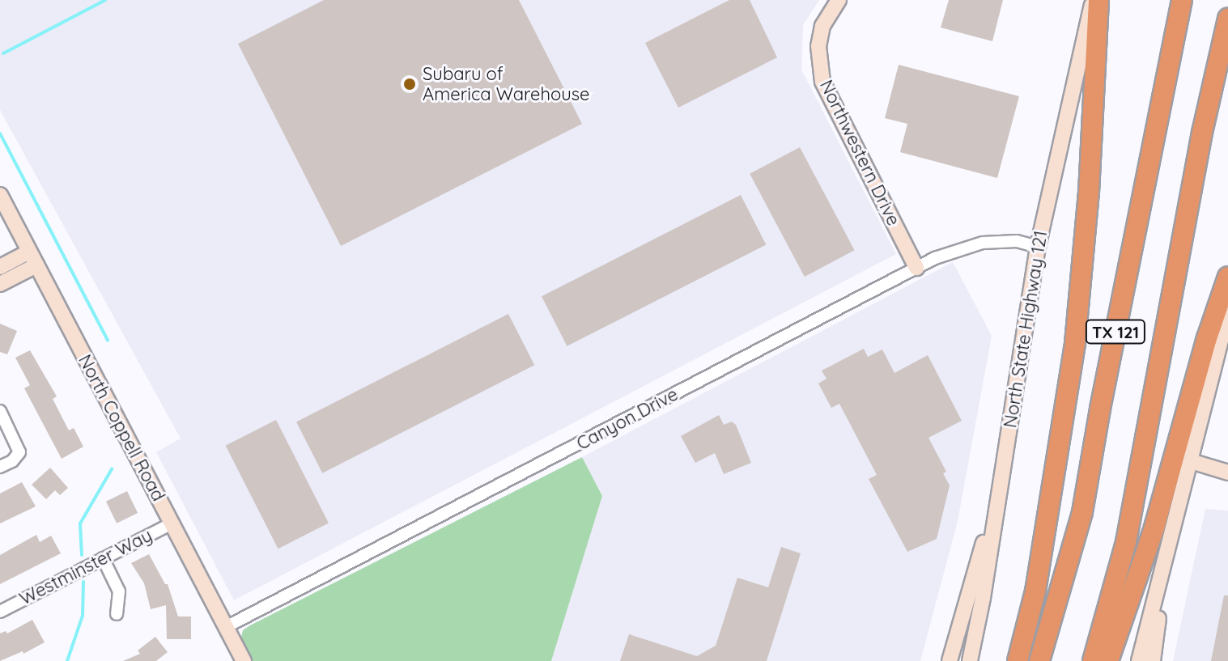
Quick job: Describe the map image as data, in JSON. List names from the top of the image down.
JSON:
{
  "streets": {
    "highway": ["TX 121"],
    "main road": ["Northwestern Drive", "North State Highway 121", "North Coppell Road"],
    "street": ["Canyon Drive", "Westminster Way"]
  },
  "crossings": [
    ["Northwestern Drive", "Canyon Drive"],
    ["North State Highway 121", "Canyon Drive"],
    ["Canyon Drive", "North Coppell Road"],
    ["North Coppell Road", "Westminster Way"]
  ],
  "places": ["Subaru of America Warehouse"]
}
